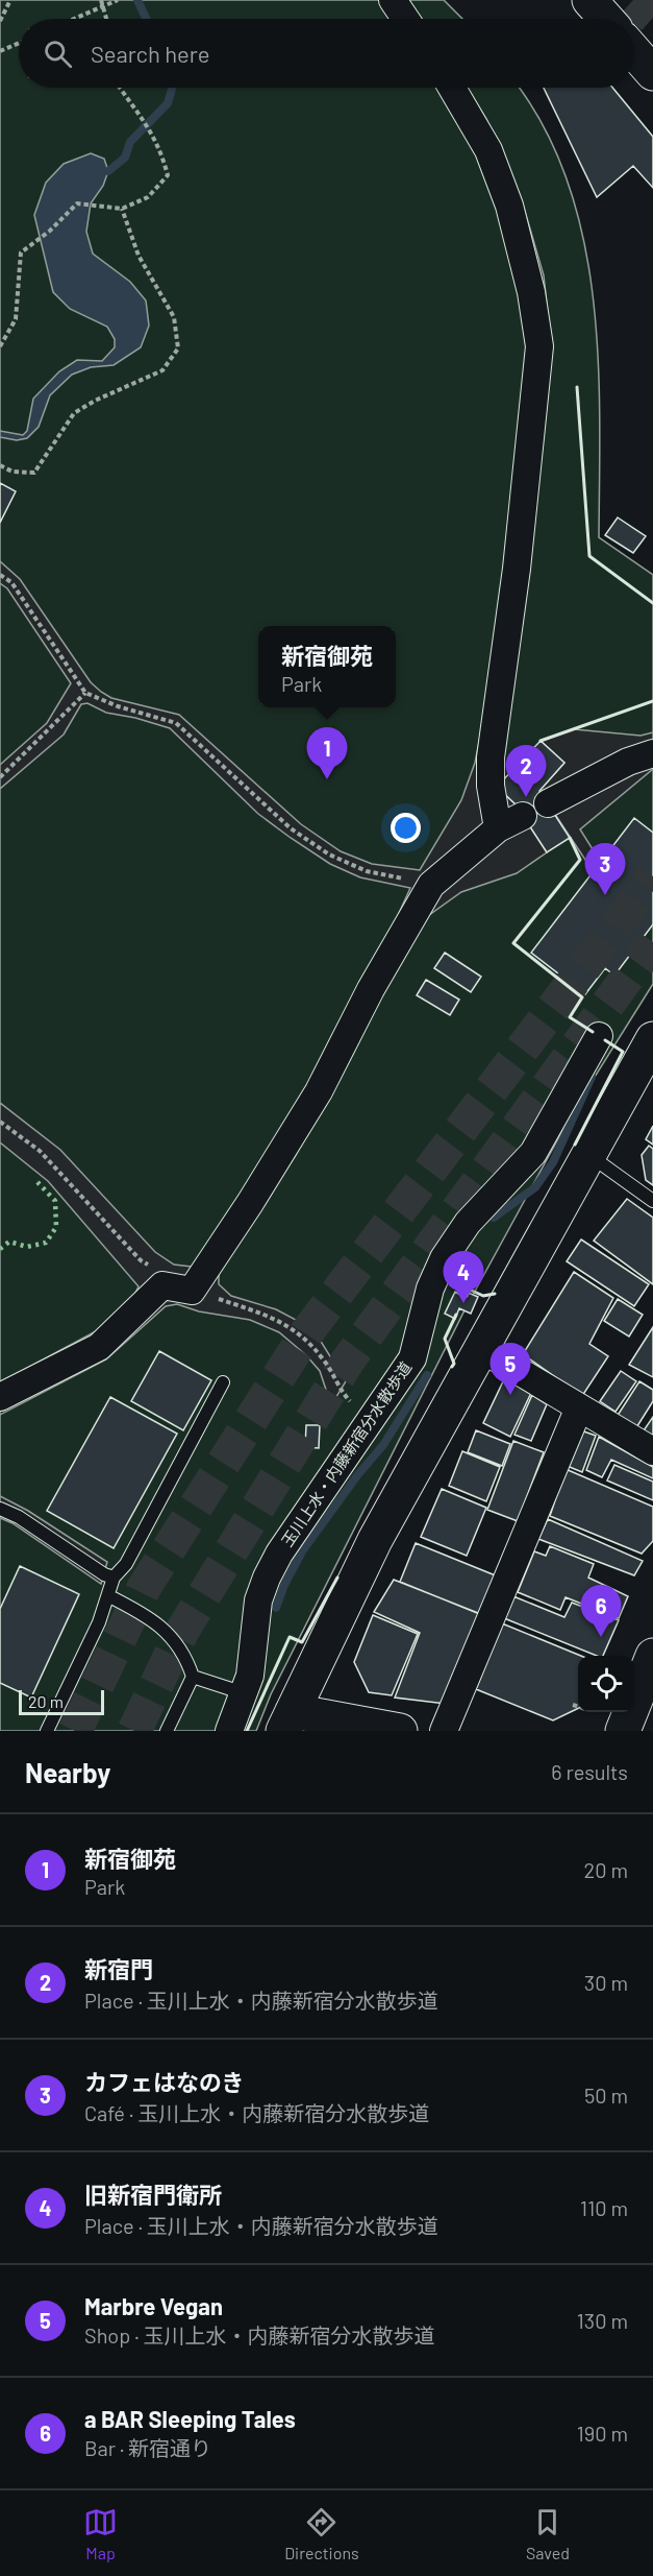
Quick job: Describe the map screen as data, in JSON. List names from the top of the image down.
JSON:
{
  "streets": {
    "street": ["玉川上水・内藤新宿分水散歩道"]
  },
  "scale_bar": "20 m",
  "page": {
    "search": "Search here",
    "popup": ["新宿御苑", "Park"],
    "pins": [
      "1",
      "2",
      "3",
      "4",
      "5",
      "6"
    ],
    "scale": "20 m",
    "heading": ["Nearby", "6 results"],
    "list": [
      {
        "mark": "1",
        "name": "新宿御苑",
        "note": "Park",
        "value": "20 m"
      },
      {
        "mark": "2",
        "name": "新宿門",
        "note": "Place · 玉川上水・内藤新宿分水散歩道",
        "value": "30 m"
      },
      {
        "mark": "3",
        "name": "カフェはなのき",
        "note": "Café · 玉川上水・内藤新宿分水散歩道",
        "value": "50 m"
      },
      {
        "mark": "4",
        "name": "旧新宿門衛所",
        "note": "Place · 玉川上水・内藤新宿分水散歩道",
        "value": "110 m"
      },
      {
        "mark": "5",
        "name": "Marbre Vegan",
        "note": "Shop · 玉川上水・内藤新宿分水散歩道",
        "value": "130 m"
      },
      {
        "mark": "6",
        "name": "a BAR Sleeping Tales",
        "note": "Bar · 新宿通り",
        "value": "190 m"
      }
    ],
    "nav": ["Map", "Directions", "Saved"]
  }
}
